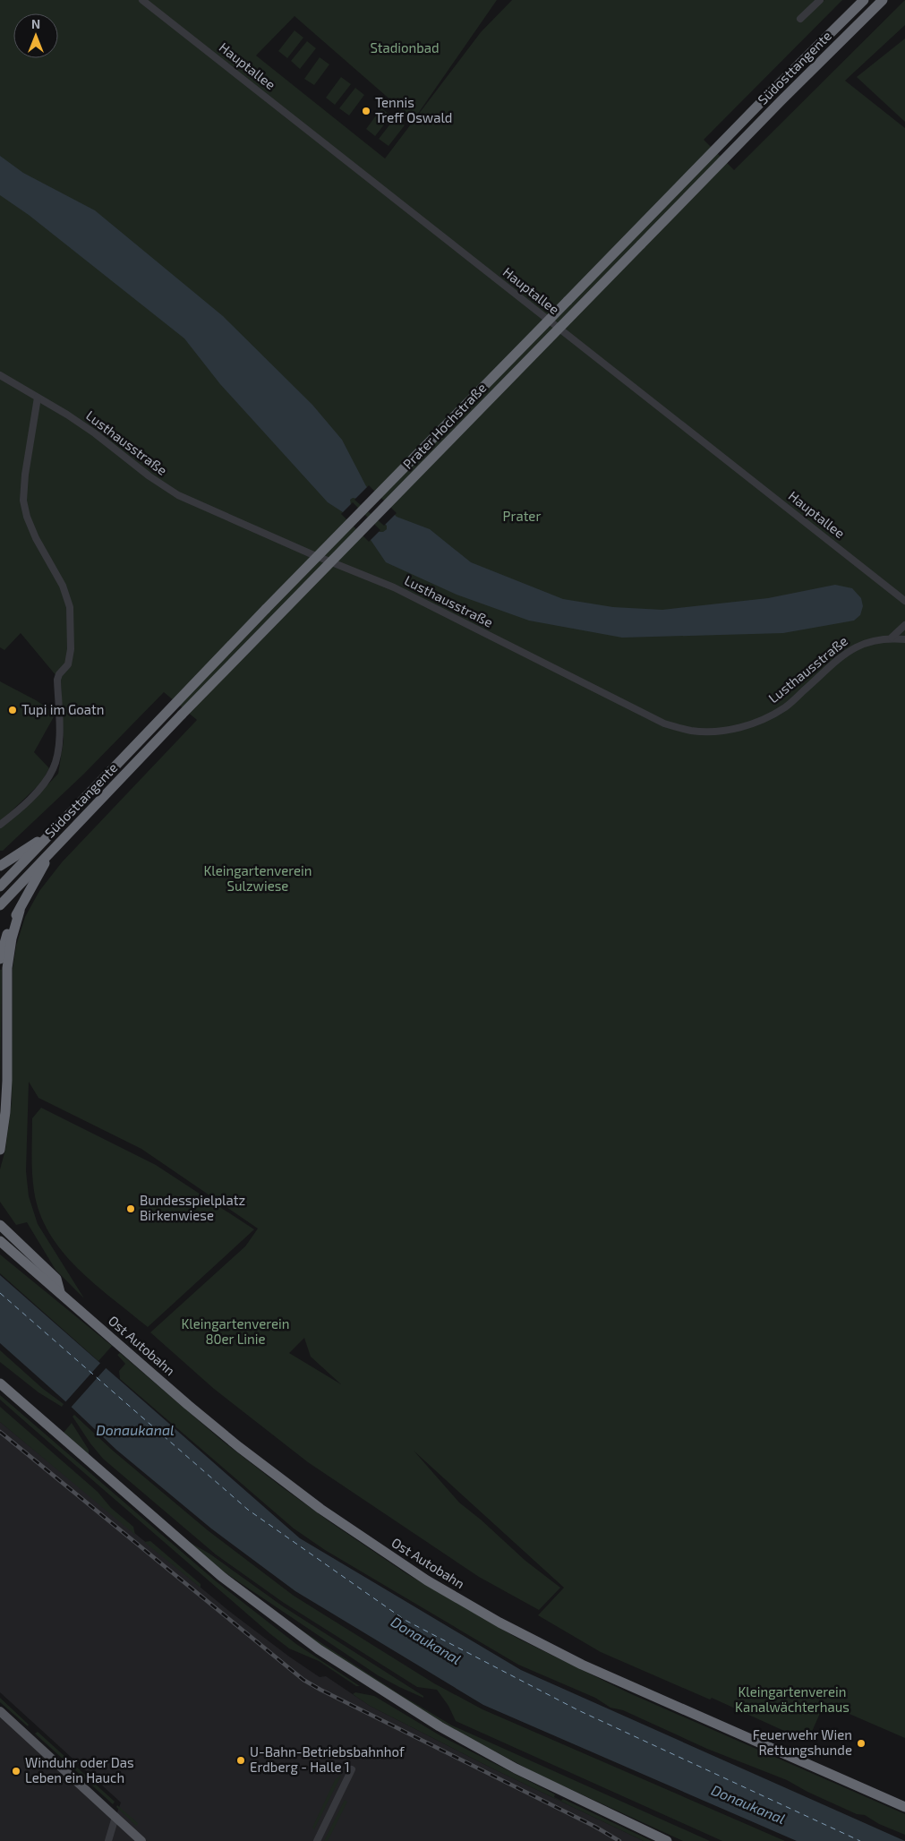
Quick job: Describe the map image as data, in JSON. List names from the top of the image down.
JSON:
{
  "streets": {
    "highway": ["Südosttangente", "Prater Hochstraße", "Ost Autobahn"],
    "street": ["Hauptallee", "Lusthausstraße"]
  },
  "crossings": [
    ["Südosttangente", "Prater Hochstraße"]
  ],
  "water": ["Donaukanal"],
  "parks": [
    "Stadionbad",
    "Prater",
    "Kleingartenverein Sulzwiese",
    "Kleingartenverein 80er Linie",
    "Kleingartenverein Kanalwächterhaus"
  ],
  "places": [
    "Tennis Treff Oswald",
    "Tupi im Goatn",
    "Bundesspielplatz Birkenwiese",
    "Feuerwehr Wien Rettungshunde",
    "U-Bahn-Betriebsbahnhof Erdberg - Halle 1",
    "Winduhr oder Das Leben ein Hauch"
  ],
  "north": "top"
}
